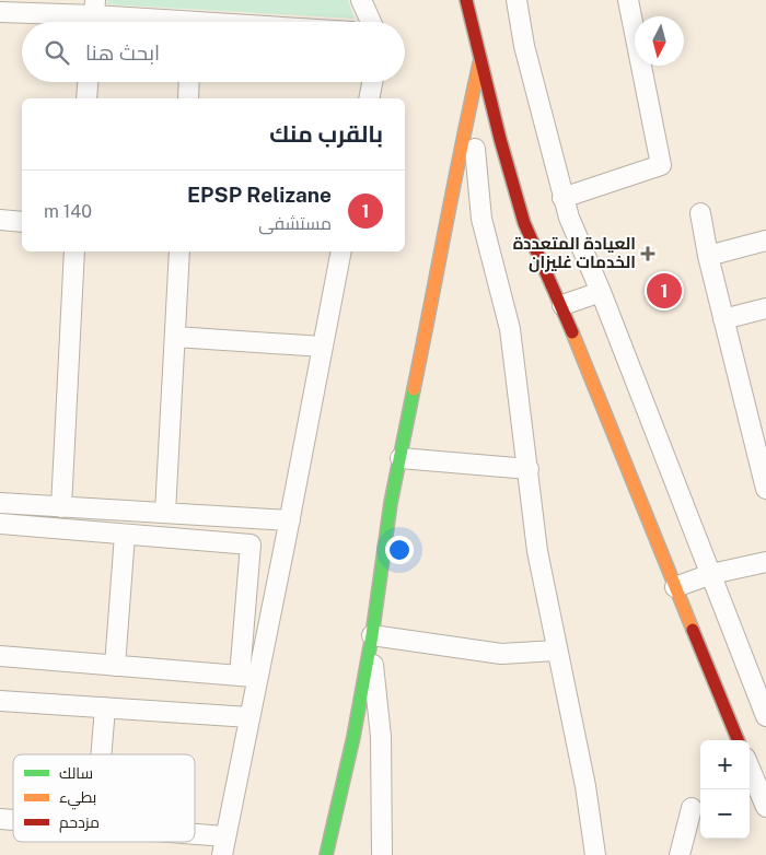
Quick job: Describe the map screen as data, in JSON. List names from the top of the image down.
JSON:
{
  "places": {
    "health": ["العيادة المتعددة الخدمات غليزان"]
  },
  "legend": ["سالك", "بطيء", "مزدحم"],
  "north": "bottom",
  "page": {
    "search": "ابحث هنا",
    "heading": "بالقرب منك",
    "list": [
      {
        "mark": "1",
        "name": "EPSP Relizane",
        "note": "مستشفى",
        "value": "140 m"
      }
    ],
    "pins": "1",
    "map_buttons": ["+", "−"]
  }
}
